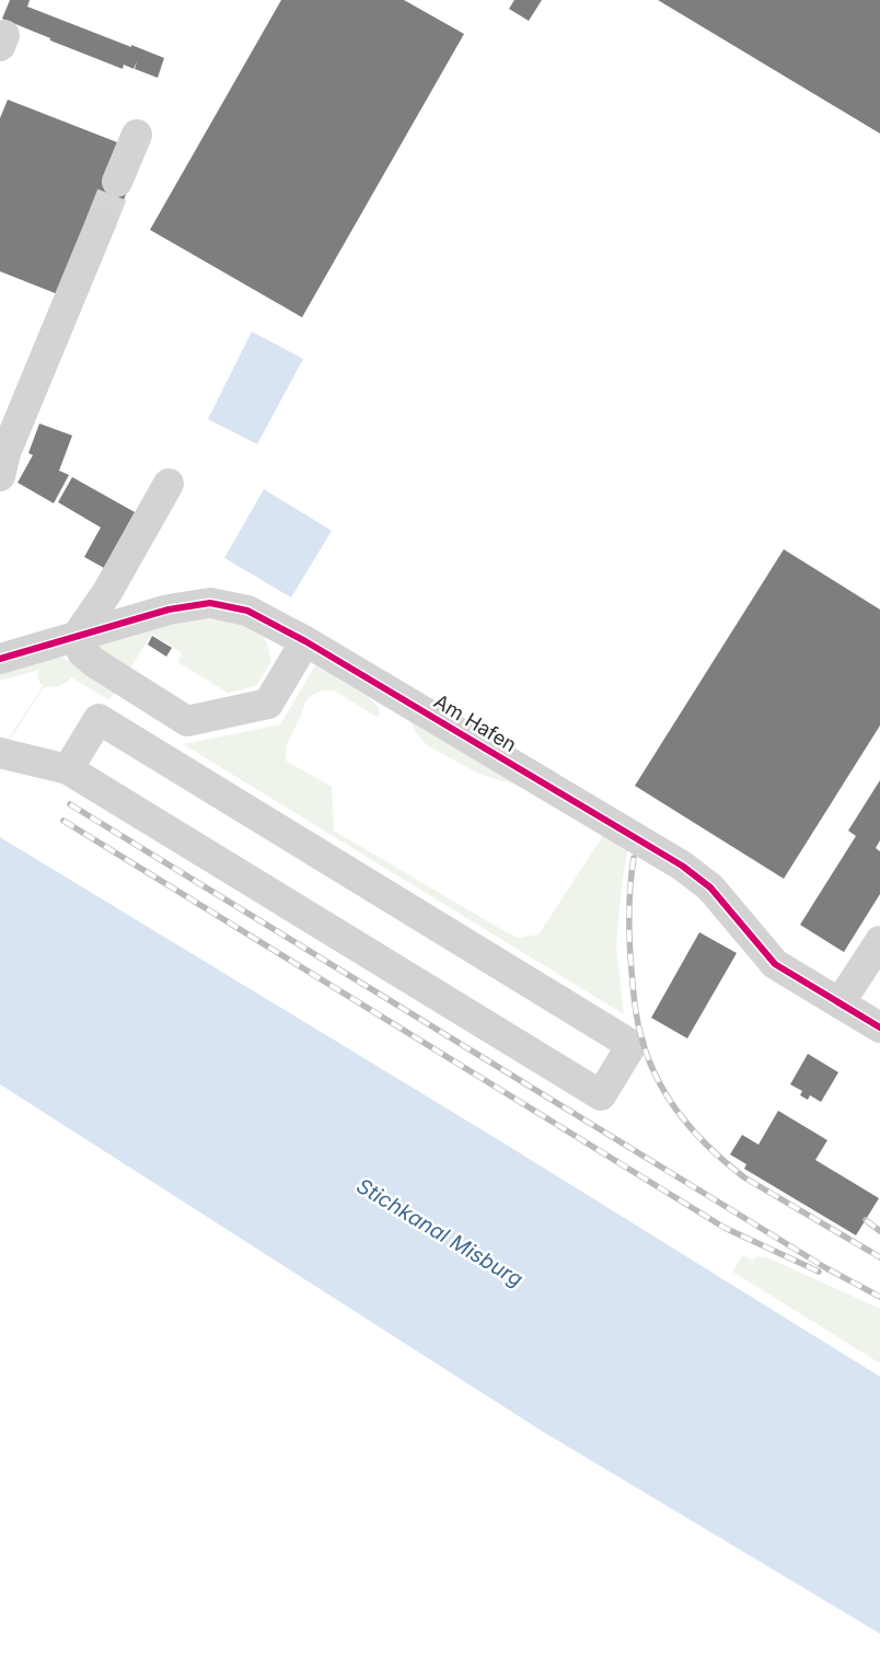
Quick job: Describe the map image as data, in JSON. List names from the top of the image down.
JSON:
{
  "streets": {
    "street": ["Am Hafen"]
  },
  "water": ["Stichkanal Misburg"]
}
